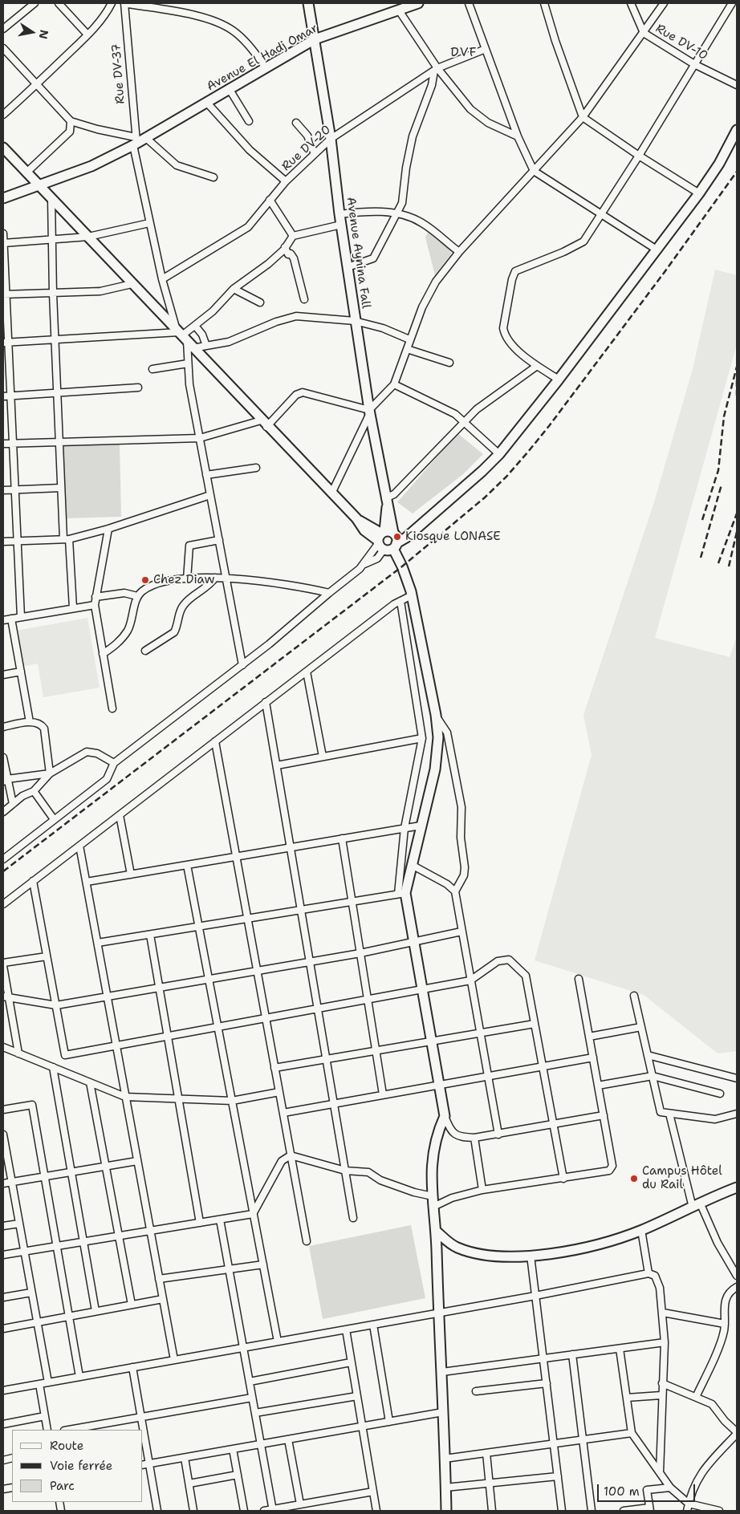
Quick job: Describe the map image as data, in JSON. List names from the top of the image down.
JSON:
{
  "streets": {
    "street": [
      "Rue DV-10",
      "Avenue El Hadj Omar",
      "Rue DV-37",
      "Rue DV-20",
      "Avenue Aynina Fall"
    ]
  },
  "crossings": [
    ["Avenue El Hadj Omar", "Rue DV-37"],
    ["Avenue El Hadj Omar", "Avenue Aynina Fall"],
    ["Rue DV-37", "Rue DV-20"],
    ["Rue DV-20", "Avenue Aynina Fall"]
  ],
  "districts": ["DVF"],
  "places": ["Kiosque LONASE", "Chez Diaw", "Campus Hôtel du Rail"],
  "legend": ["Route", "Voie ferrée", "Parc"],
  "scale_bar": "100 m",
  "north": "right"
}
